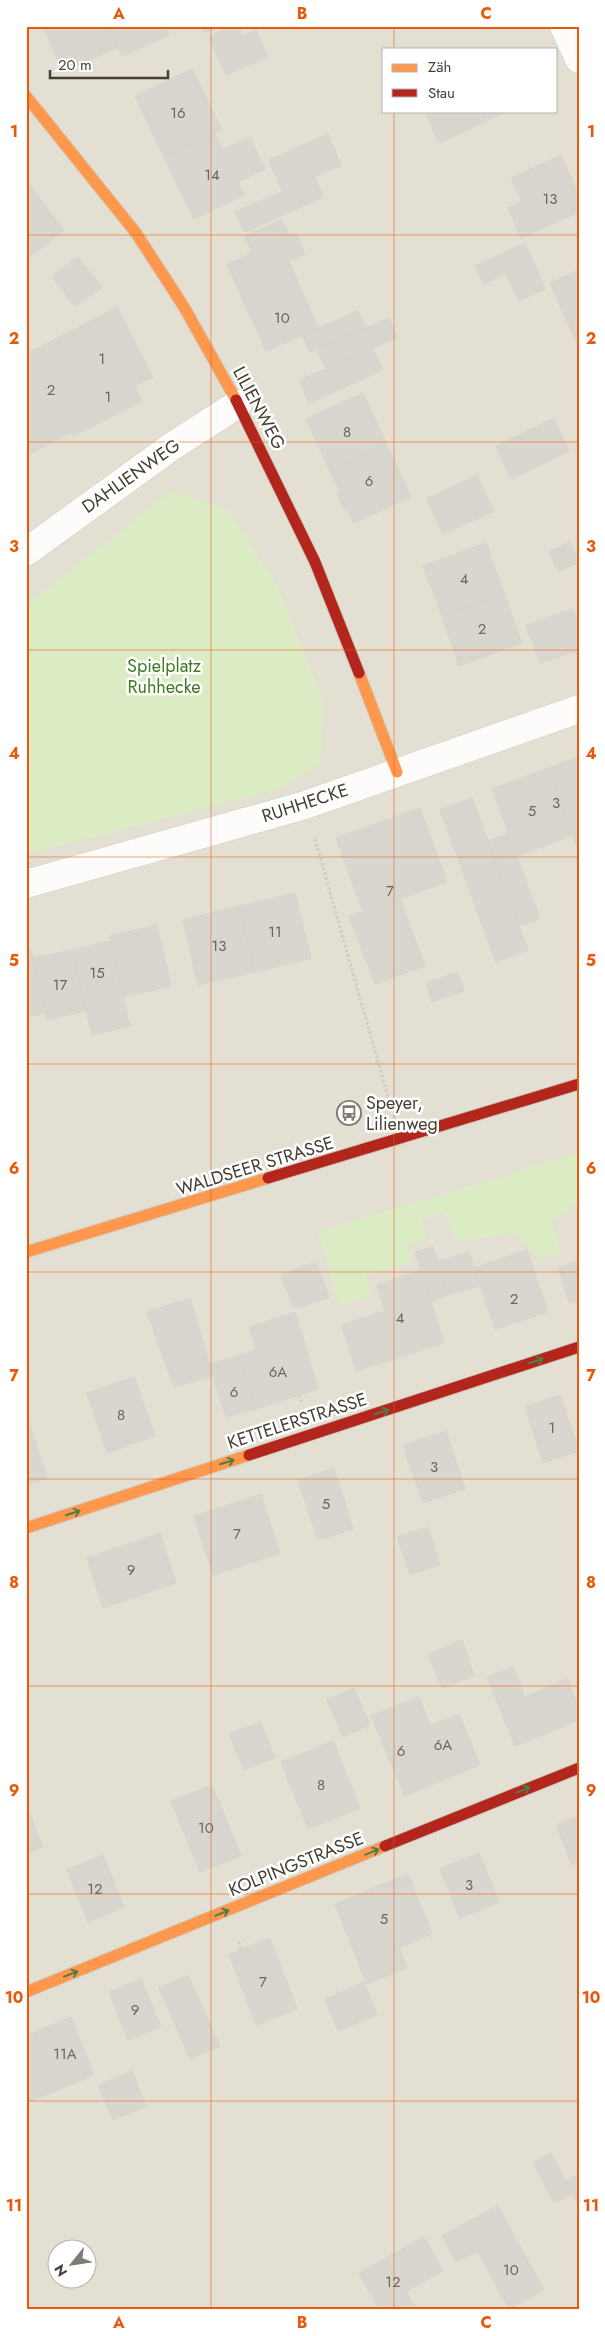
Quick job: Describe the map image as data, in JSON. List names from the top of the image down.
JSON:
{
  "streets": {
    "street": [
      "LILIENWEG",
      "DAHLIENWEG",
      "RUHHECKE",
      "WALDSEER STRASSE",
      "KETTELERSTRASSE",
      "KOLPINGSTRASSE"
    ]
  },
  "crossings": [
    ["LILIENWEG", "DAHLIENWEG"],
    ["LILIENWEG", "RUHHECKE"]
  ],
  "one_way": ["KETTELERSTRASSE", "KOLPINGSTRASSE"],
  "parks": ["Spielplatz Ruhhecke"],
  "places": {
    "bus stop": ["Speyer, Lilienweg"]
  },
  "house_numbers": [
    "16",
    "14",
    "13",
    "10",
    "1",
    "2",
    "1",
    "8",
    "6",
    "4",
    "2",
    "3",
    "5",
    "7",
    "11",
    "13",
    "15",
    "17",
    "2",
    "4",
    "6A",
    "6",
    "8",
    "1",
    "3",
    "5",
    "7",
    "9",
    "6A",
    "6",
    "8",
    "10",
    "3",
    "12",
    "5",
    "7",
    "9",
    "11A",
    "10",
    "12"
  ],
  "legend": ["Zäh", "Stau"],
  "scale_bar": "20 m",
  "north": "bottom left",
  "grid": {
    "columns": ["A", "B", "C"],
    "rows": [
      "1",
      "2",
      "3",
      "4",
      "5",
      "6",
      "7",
      "8",
      "9",
      "10",
      "11"
    ]
  }
}
